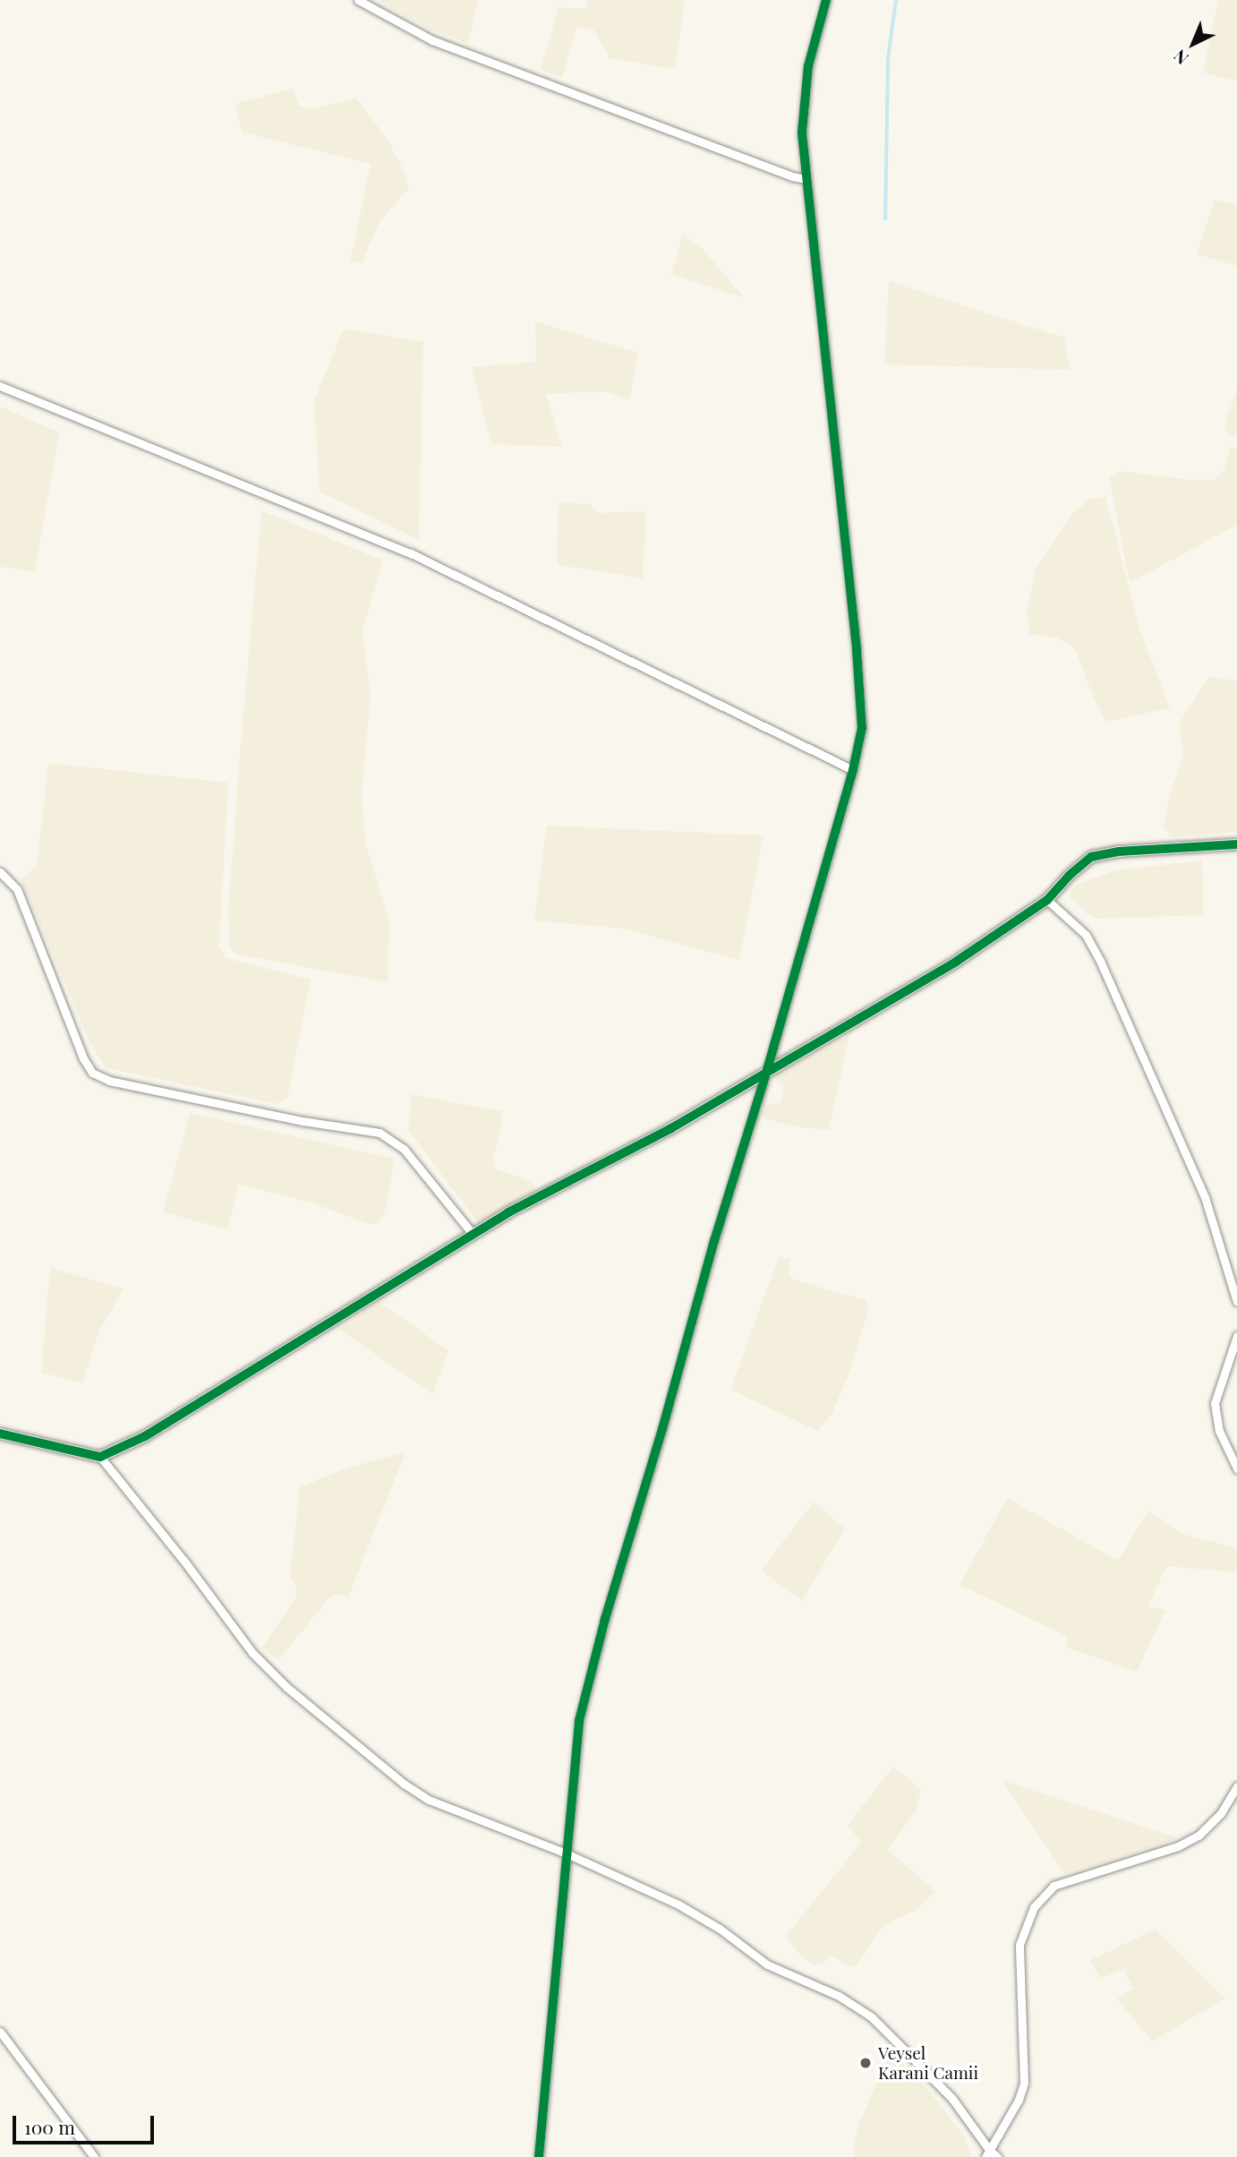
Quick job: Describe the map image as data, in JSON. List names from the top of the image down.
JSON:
{
  "places": ["Veysel Karani Camii"],
  "scale_bar": "100 m",
  "north": "bottom left"
}
